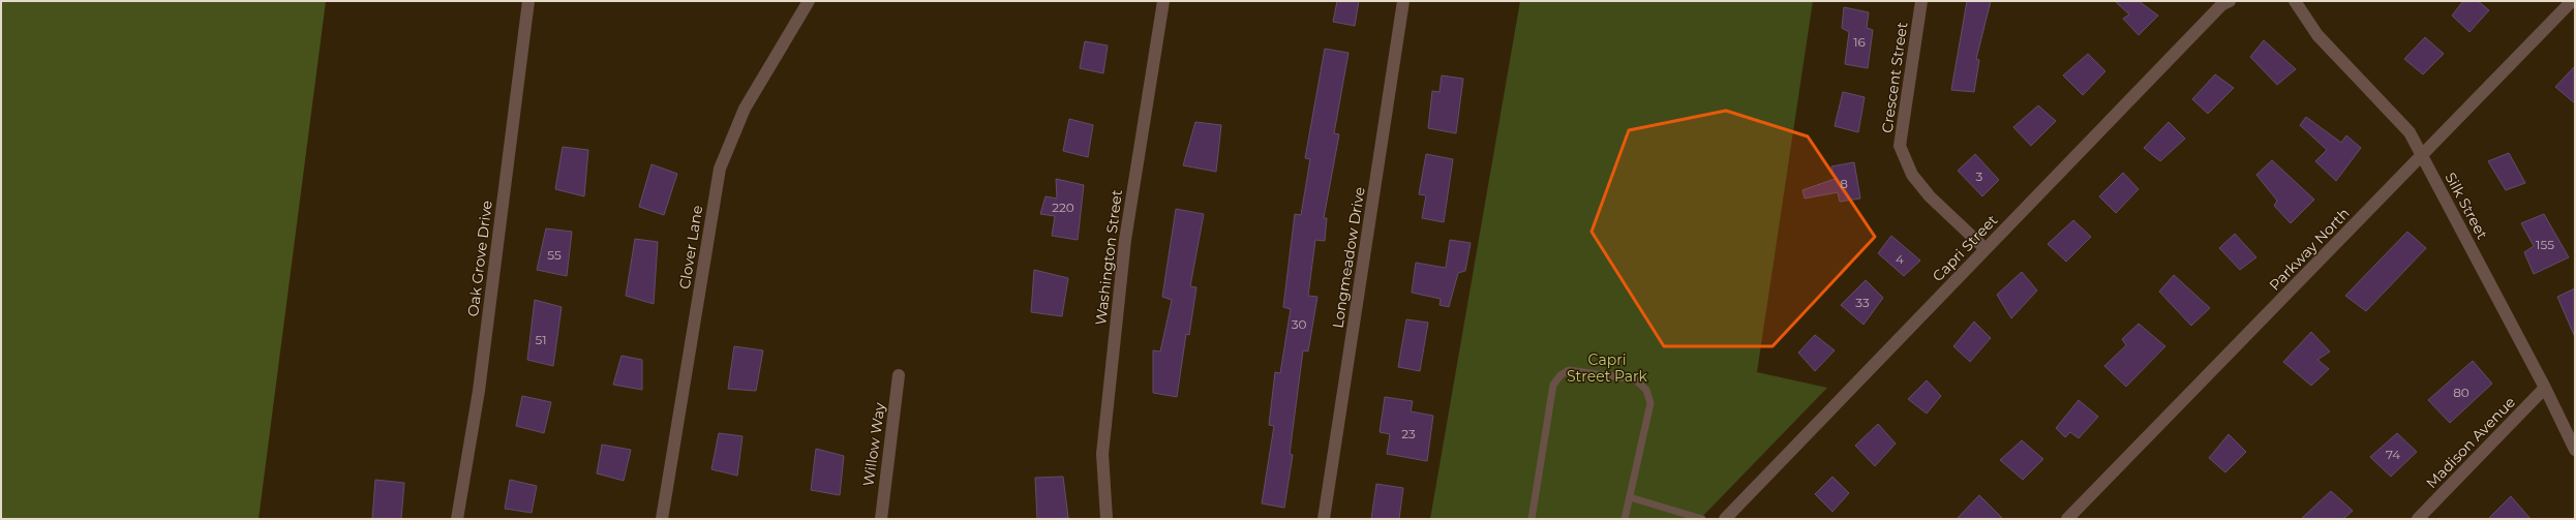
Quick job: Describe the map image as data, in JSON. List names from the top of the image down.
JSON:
{
  "streets": {
    "street": [
      "Crescent Street",
      "Silk Street",
      "Clover Lane",
      "Capri Street",
      "Parkway North",
      "Washington Street",
      "Longmeadow Drive",
      "Oak Grove Drive",
      "Madison Avenue",
      "Willow Way"
    ]
  },
  "crossings": [
    ["Crescent Street", "Capri Street"],
    ["Silk Street", "Parkway North"],
    ["Silk Street", "Madison Avenue"]
  ],
  "parks": ["Capri Street Park"],
  "house_numbers": [
    "16",
    "3",
    "8",
    "220",
    "155",
    "55",
    "4",
    "33",
    "30",
    "51",
    "80",
    "23",
    "74"
  ]
}
